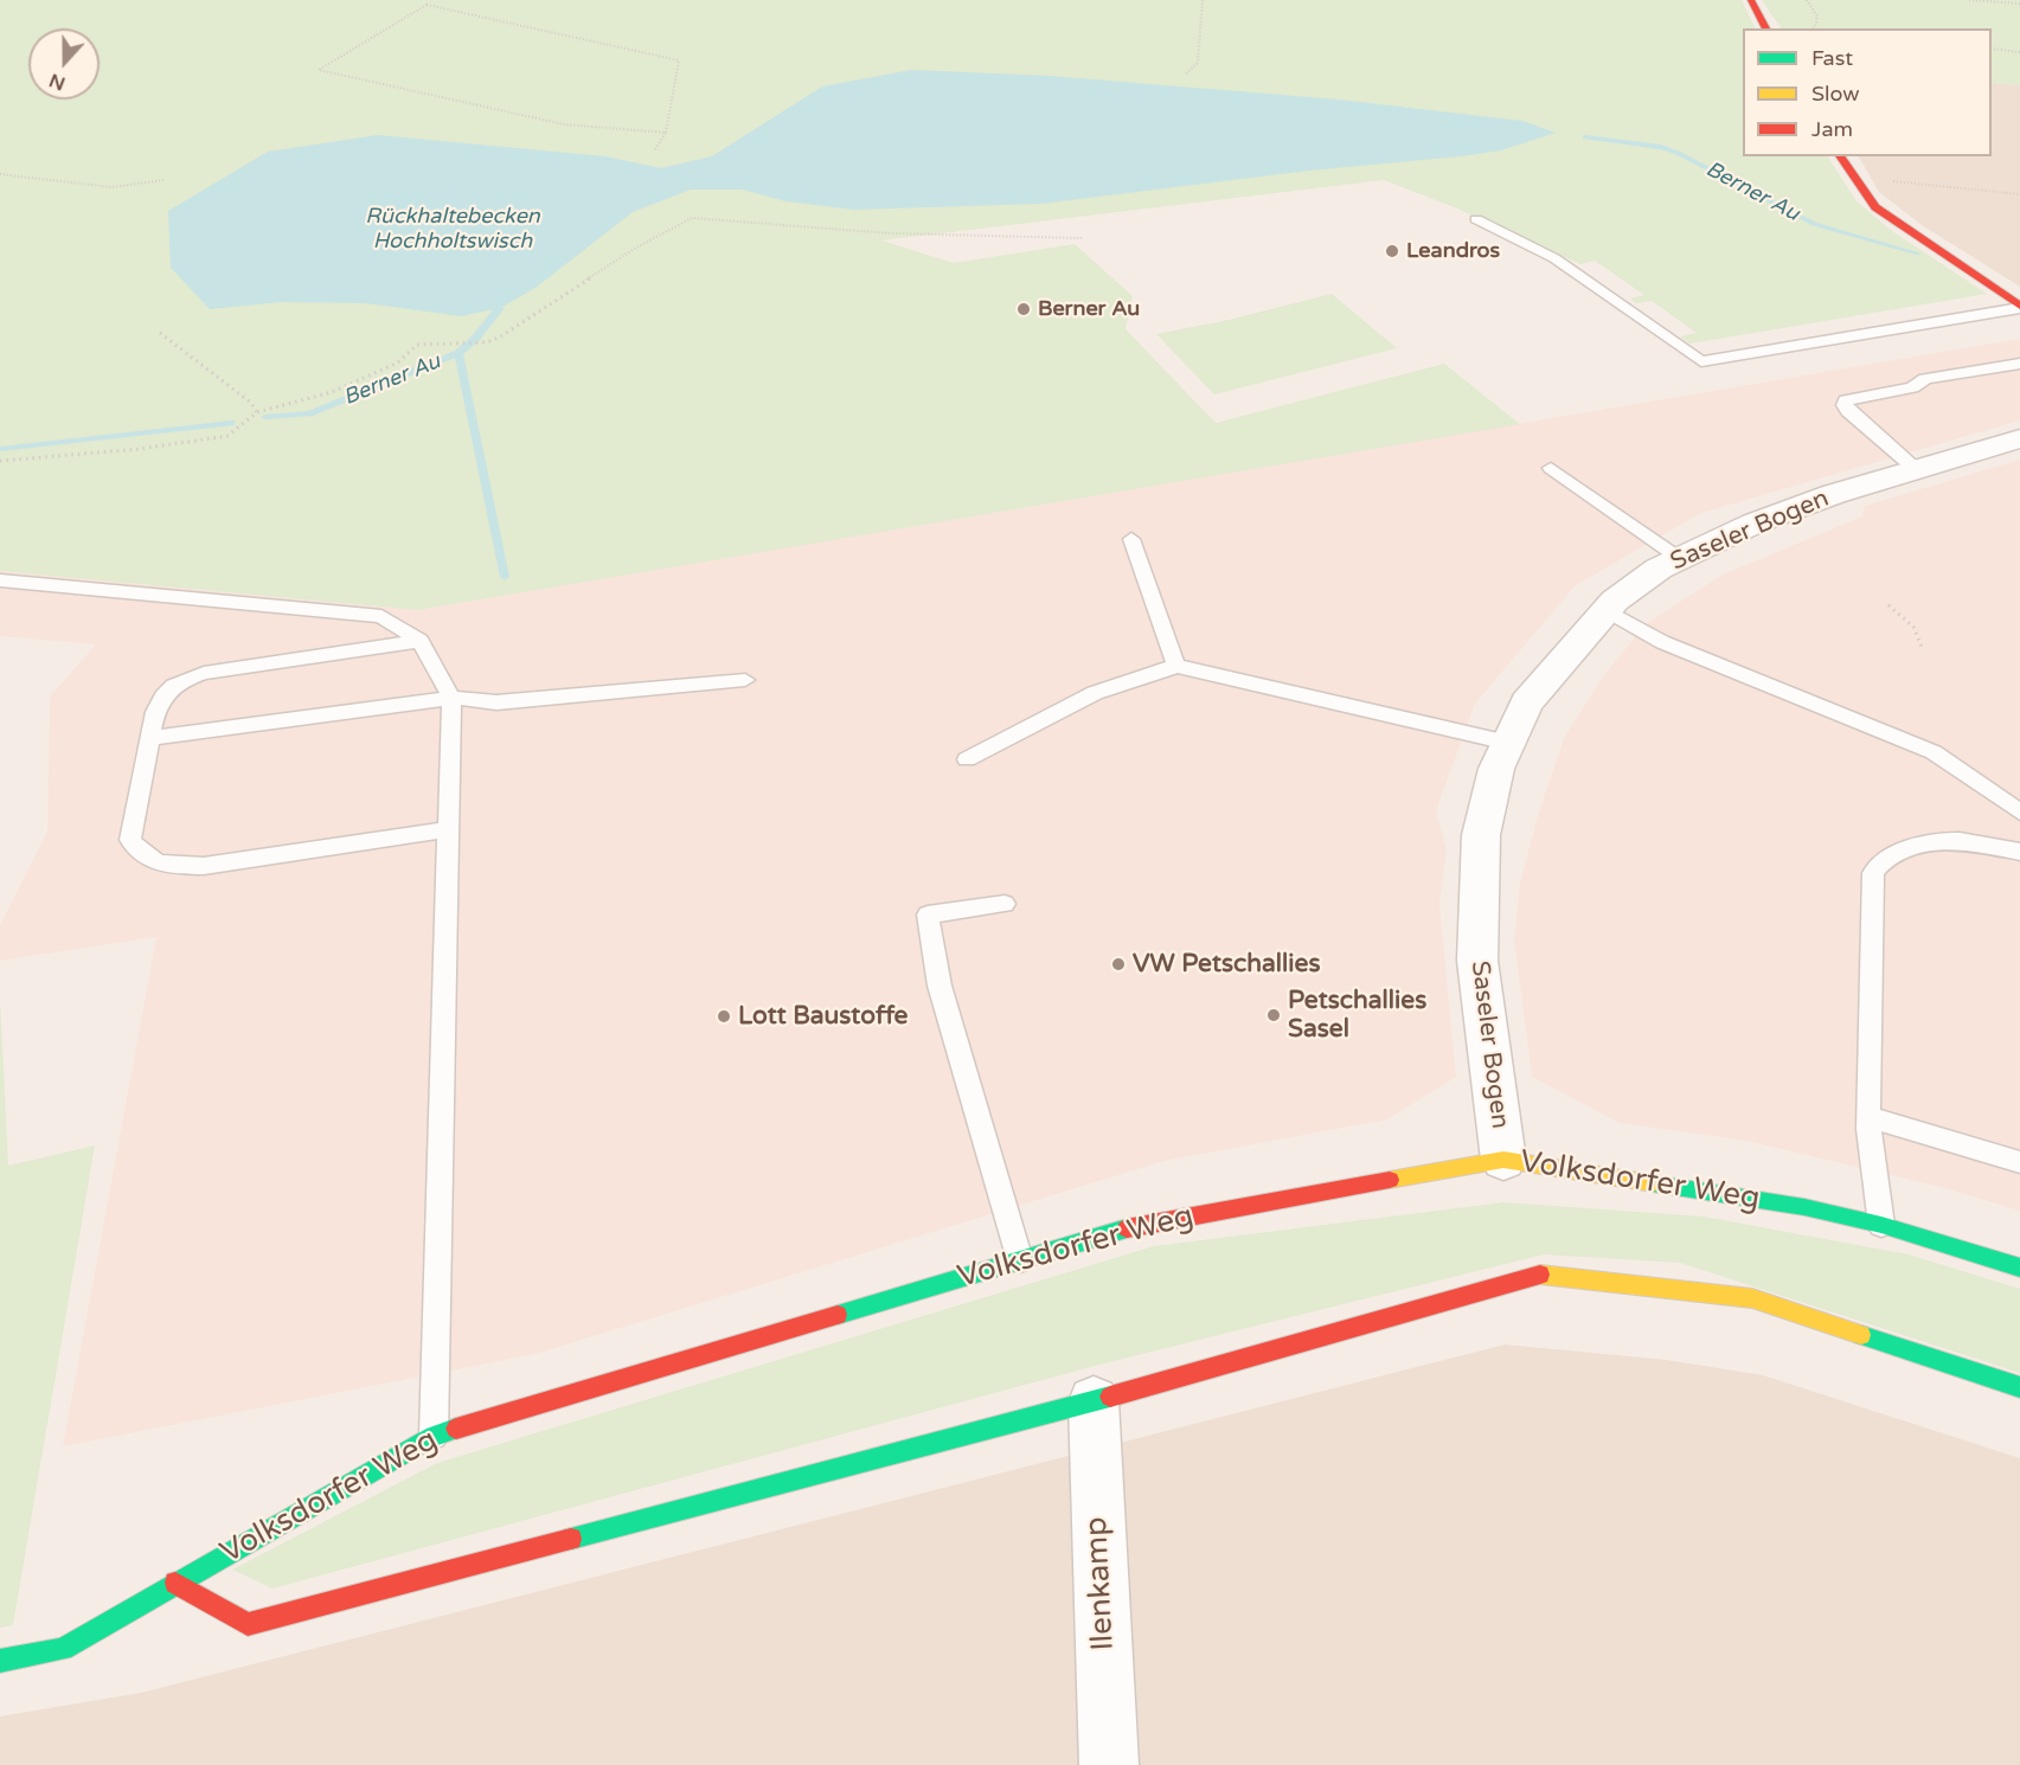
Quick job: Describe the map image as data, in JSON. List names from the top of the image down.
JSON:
{
  "streets": {
    "street": ["Saseler Bogen", "Volksdorfer Weg", "Ilenkamp"]
  },
  "crossings": [
    ["Saseler Bogen", "Volksdorfer Weg"]
  ],
  "water": ["Berner Au", "Rückhaltebecken Hochholtswisch"],
  "places": [
    "Leandros",
    "Berner Au",
    "VW Petschallies",
    "Petschallies Sasel",
    "Lott Baustoffe"
  ],
  "legend": ["Fast", "Slow", "Jam"],
  "north": "bottom"
}
